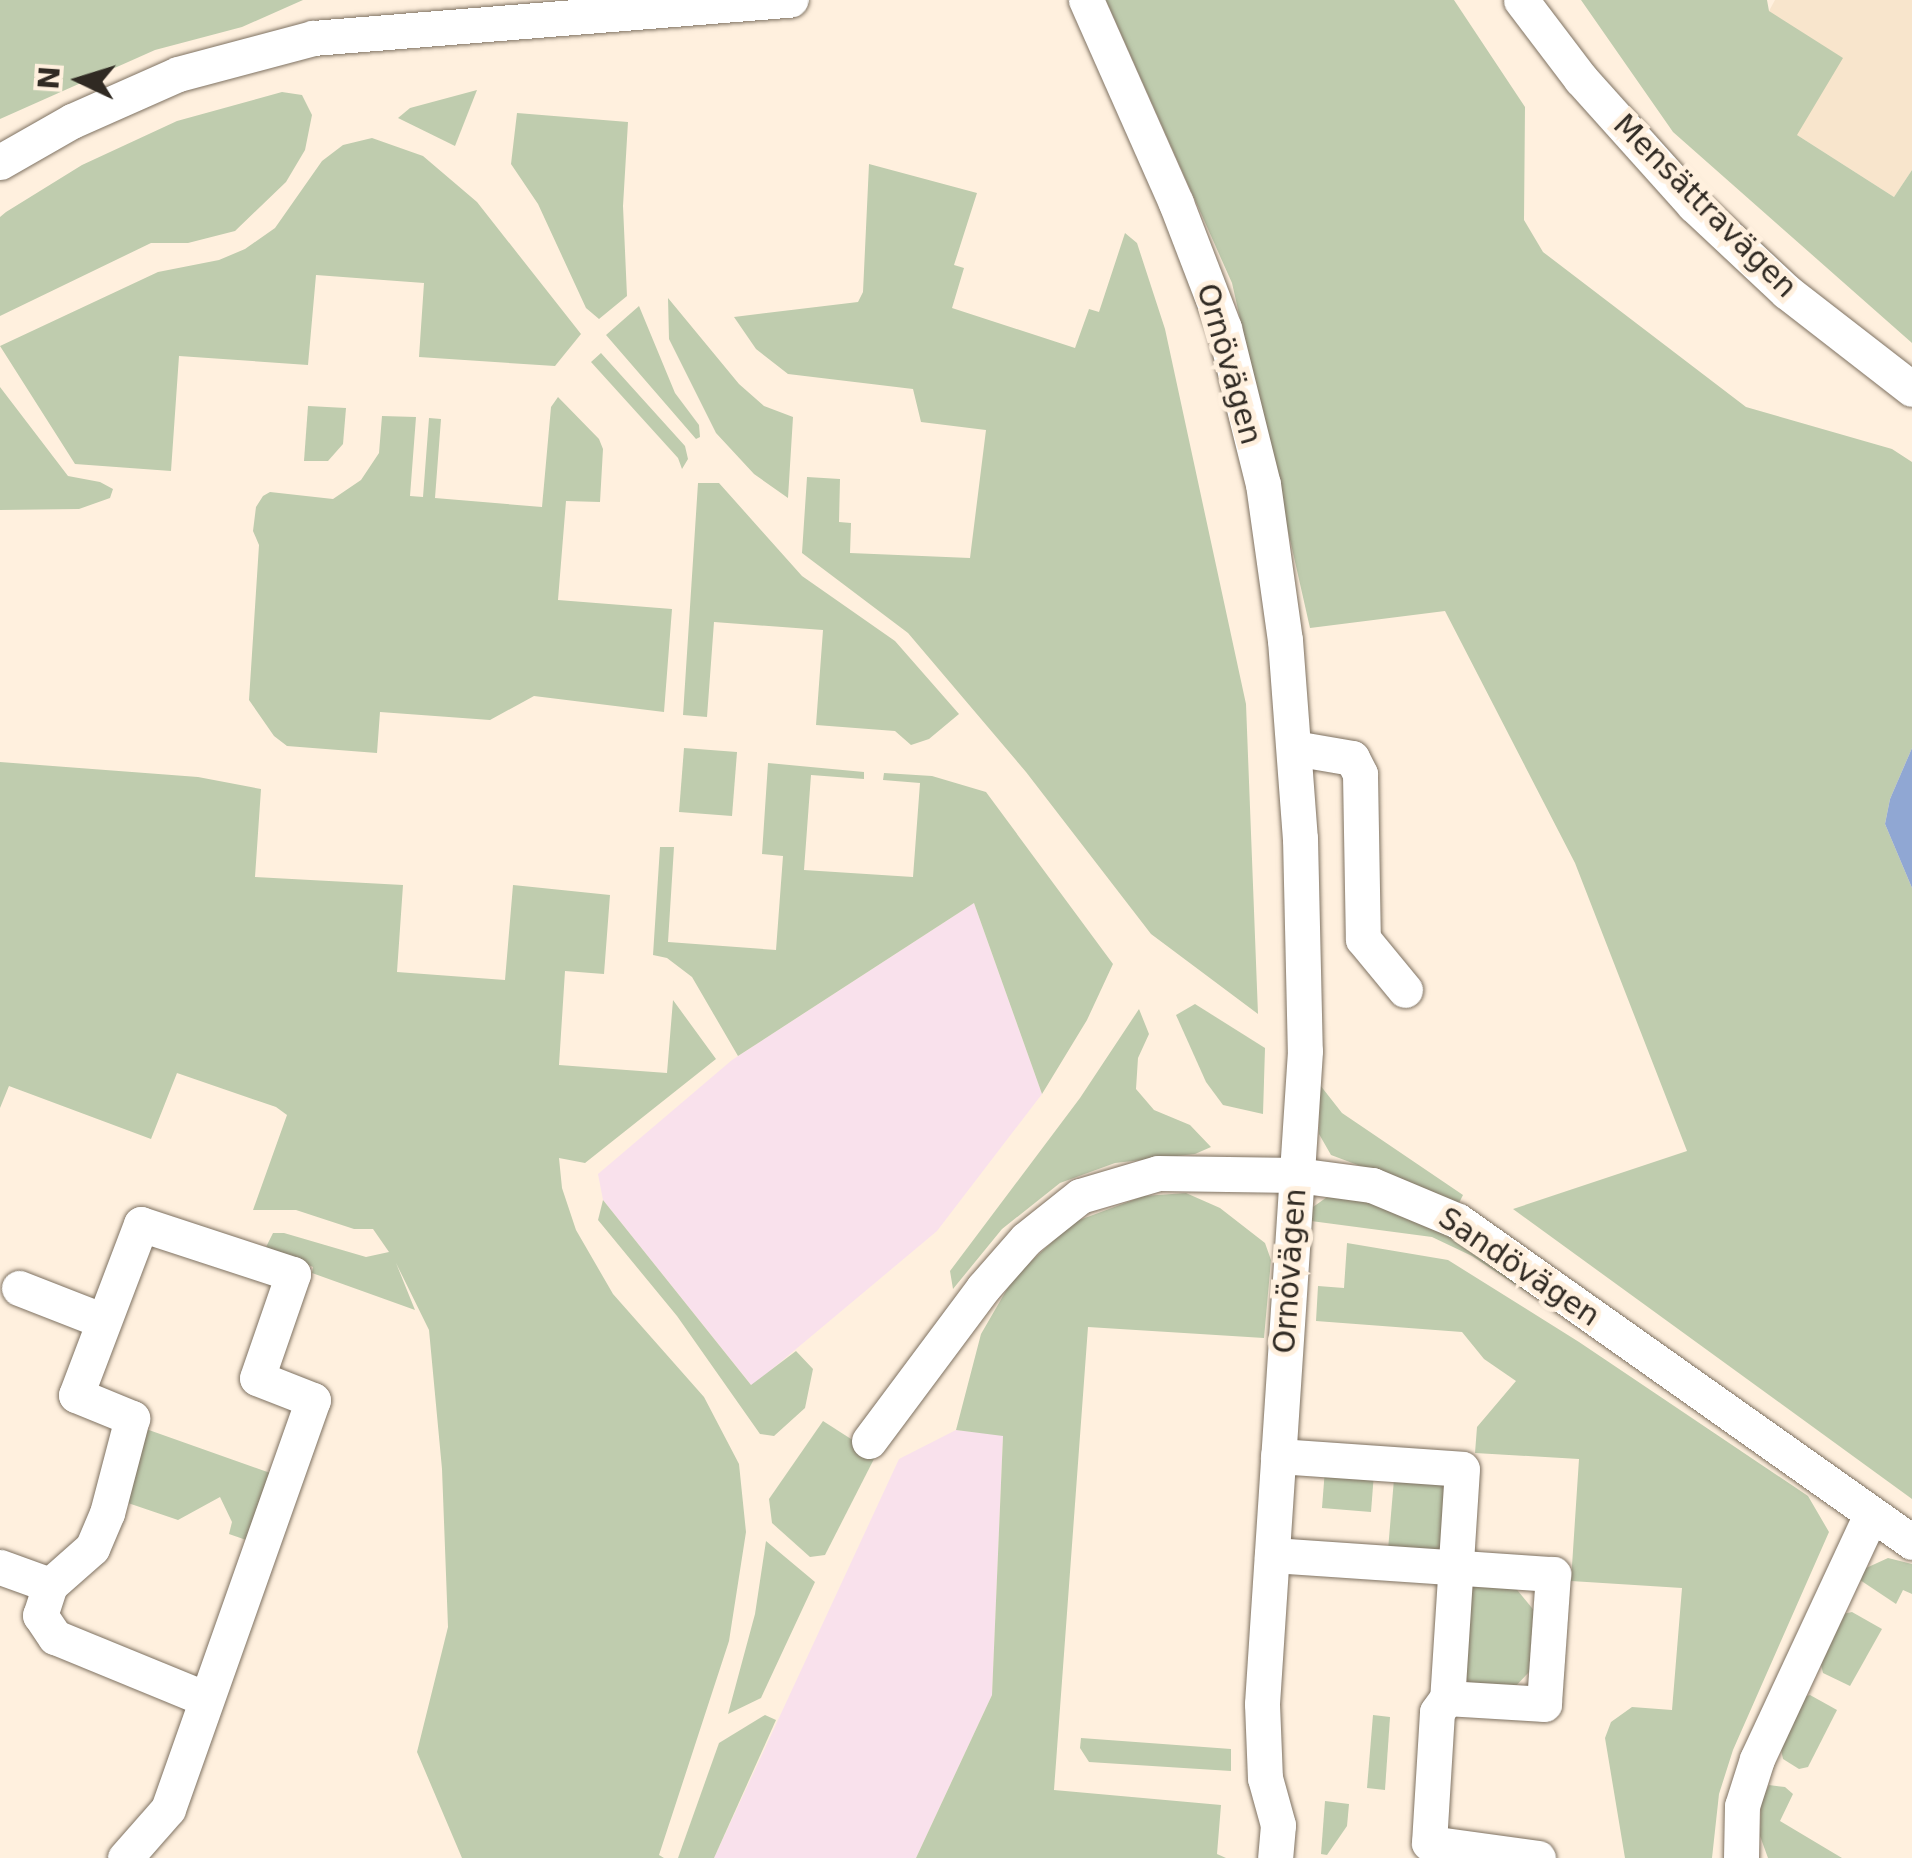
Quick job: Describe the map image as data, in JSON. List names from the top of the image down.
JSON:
{
  "streets": {
    "street": ["Mensättravägen", "Ornövägen", "Sandövägen"]
  },
  "crossings": [
    ["Ornövägen", "Sandövägen"]
  ],
  "north": "left"
}
